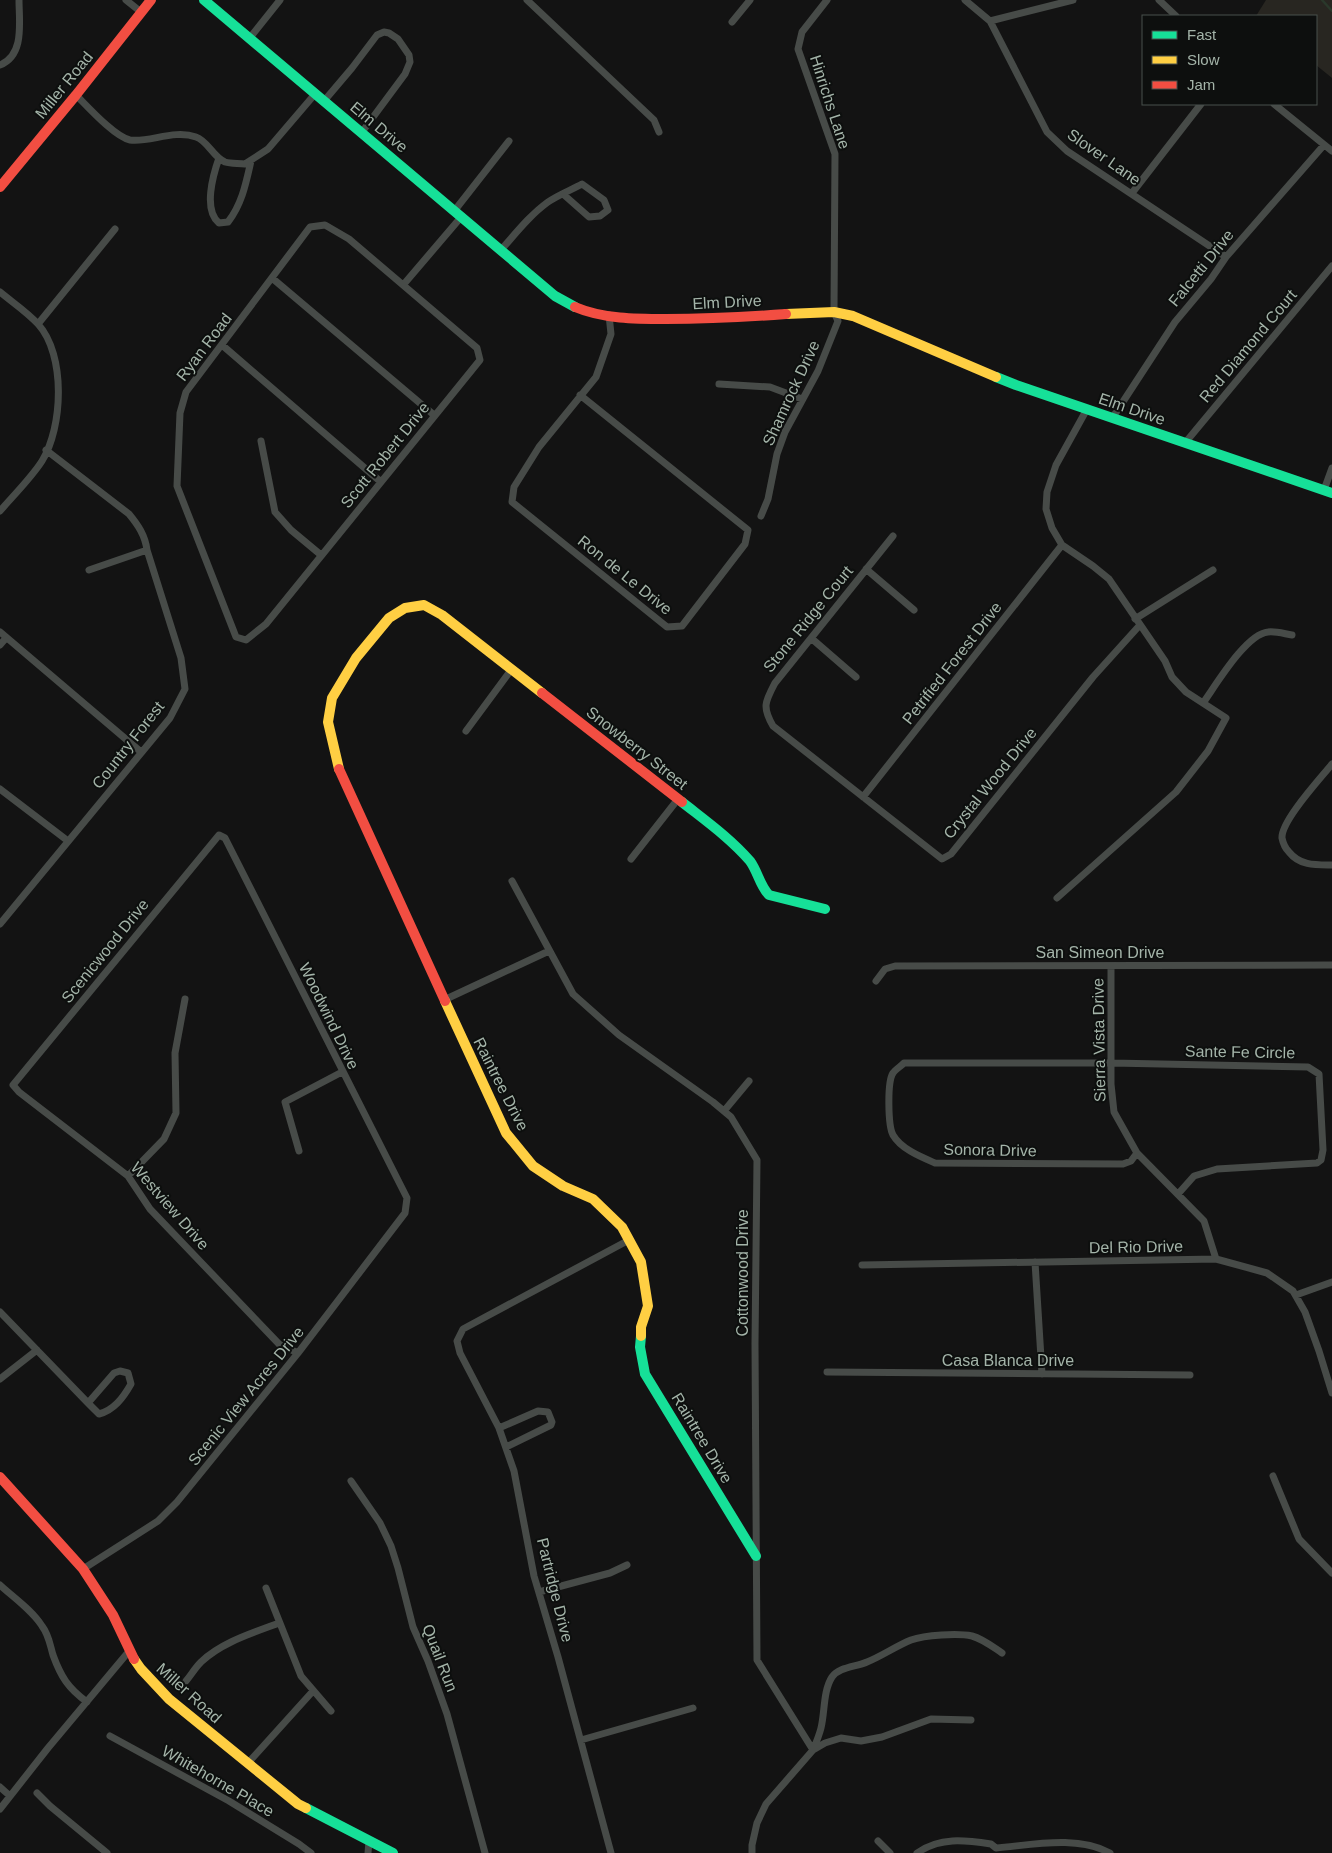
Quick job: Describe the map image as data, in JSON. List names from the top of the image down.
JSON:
{
  "streets": {
    "street": [
      "Miller Road",
      "Hinrichs Lane",
      "Elm Drive",
      "Slover Lane",
      "Falcetti Drive",
      "Red Diamond Court",
      "Ryan Road",
      "Shamrock Drive",
      "Scott Robert Drive",
      "Ron de Le Drive",
      "Stone Ridge Court",
      "Petrified Forest Drive",
      "Country Forest",
      "Snowberry Street",
      "Crystal Wood Drive",
      "Scenicwood Drive",
      "San Simeon Drive",
      "Woodwind Drive",
      "Sierra Vista Drive",
      "Sante Fe Circle",
      "Raintree Drive",
      "Sonora Drive",
      "Westview Drive",
      "Del Rio Drive",
      "Cottonwood Drive",
      "Casa Blanca Drive",
      "Scenic View Acres Drive",
      "Partridge Drive",
      "Quail Run",
      "Whitehorne Place"
    ]
  },
  "crossings": [
    ["Miller Road", "Scenic View Acres Drive"],
    ["Hinrichs Lane", "Elm Drive"],
    ["Hinrichs Lane", "Shamrock Drive"],
    ["Elm Drive", "Falcetti Drive"],
    ["Elm Drive", "Red Diamond Court"],
    ["Elm Drive", "Shamrock Drive"],
    ["Elm Drive", "Ron de Le Drive"],
    ["Slover Lane", "Falcetti Drive"],
    ["Ryan Road", "Scott Robert Drive"],
    ["Stone Ridge Court", "Crystal Wood Drive"],
    ["Petrified Forest Drive", "Crystal Wood Drive"],
    ["Snowberry Street", "Raintree Drive"],
    ["Scenicwood Drive", "Woodwind Drive"],
    ["Scenicwood Drive", "Westview Drive"],
    ["San Simeon Drive", "Sierra Vista Drive"],
    ["Woodwind Drive", "Scenic View Acres Drive"],
    ["Sierra Vista Drive", "Sante Fe Circle"],
    ["Sierra Vista Drive", "Sonora Drive"],
    ["Sierra Vista Drive", "Del Rio Drive"],
    ["Sante Fe Circle", "Sonora Drive"],
    ["Raintree Drive", "Cottonwood Drive"],
    ["Raintree Drive", "Partridge Drive"],
    ["Westview Drive", "Scenic View Acres Drive"]
  ],
  "legend": ["Fast", "Slow", "Jam"]
}
